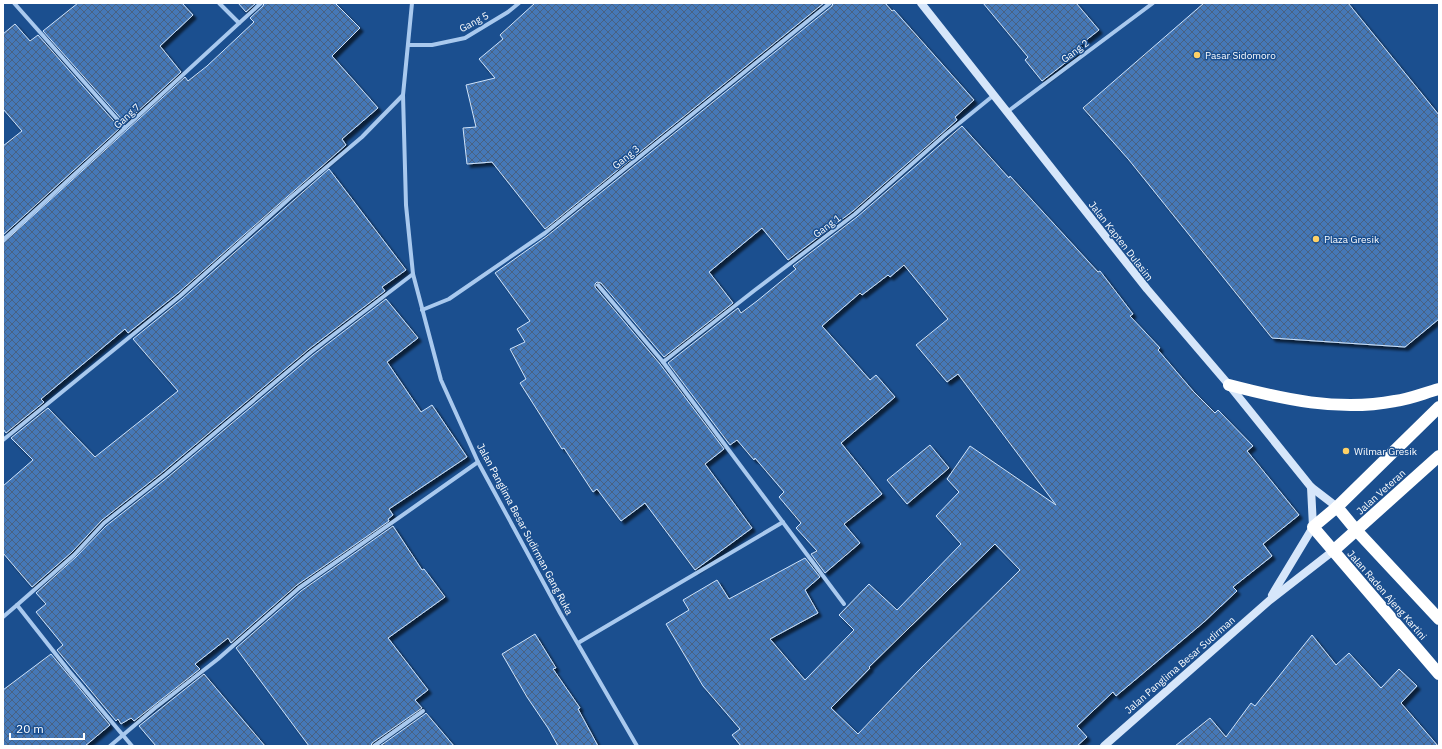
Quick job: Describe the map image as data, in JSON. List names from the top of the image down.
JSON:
{
  "streets": {
    "highway": ["Jalan Veteran", "Jalan Raden Ajeng Kartini"],
    "main road": ["Jalan Kapten Dulasim", "Jalan Panglima Besar Sudirman"],
    "street": [
      "Gang 5",
      "Gang 2",
      "Gang 7",
      "Gang 3",
      "Gang 1",
      "Jalan Panglima Besar Sudirman Gang Ruka"
    ]
  },
  "crossings": [
    ["Gang 5", "Jalan Panglima Besar Sudirman Gang Ruka"],
    ["Gang 2", "Jalan Kapten Dulasim"],
    ["Gang 3", "Jalan Panglima Besar Sudirman Gang Ruka"],
    ["Gang 1", "Jalan Kapten Dulasim"],
    ["Jalan Kapten Dulasim", "Jalan Veteran"],
    ["Jalan Kapten Dulasim", "Jalan Raden Ajeng Kartini"],
    ["Jalan Veteran", "Jalan Raden Ajeng Kartini"],
    ["Jalan Veteran", "Jalan Panglima Besar Sudirman"],
    ["Jalan Raden Ajeng Kartini", "Jalan Panglima Besar Sudirman"]
  ],
  "places": ["Pasar Sidomoro", "Plaza Gresik", "Wilmar Gresik"],
  "scale_bar": "20 m"
}
